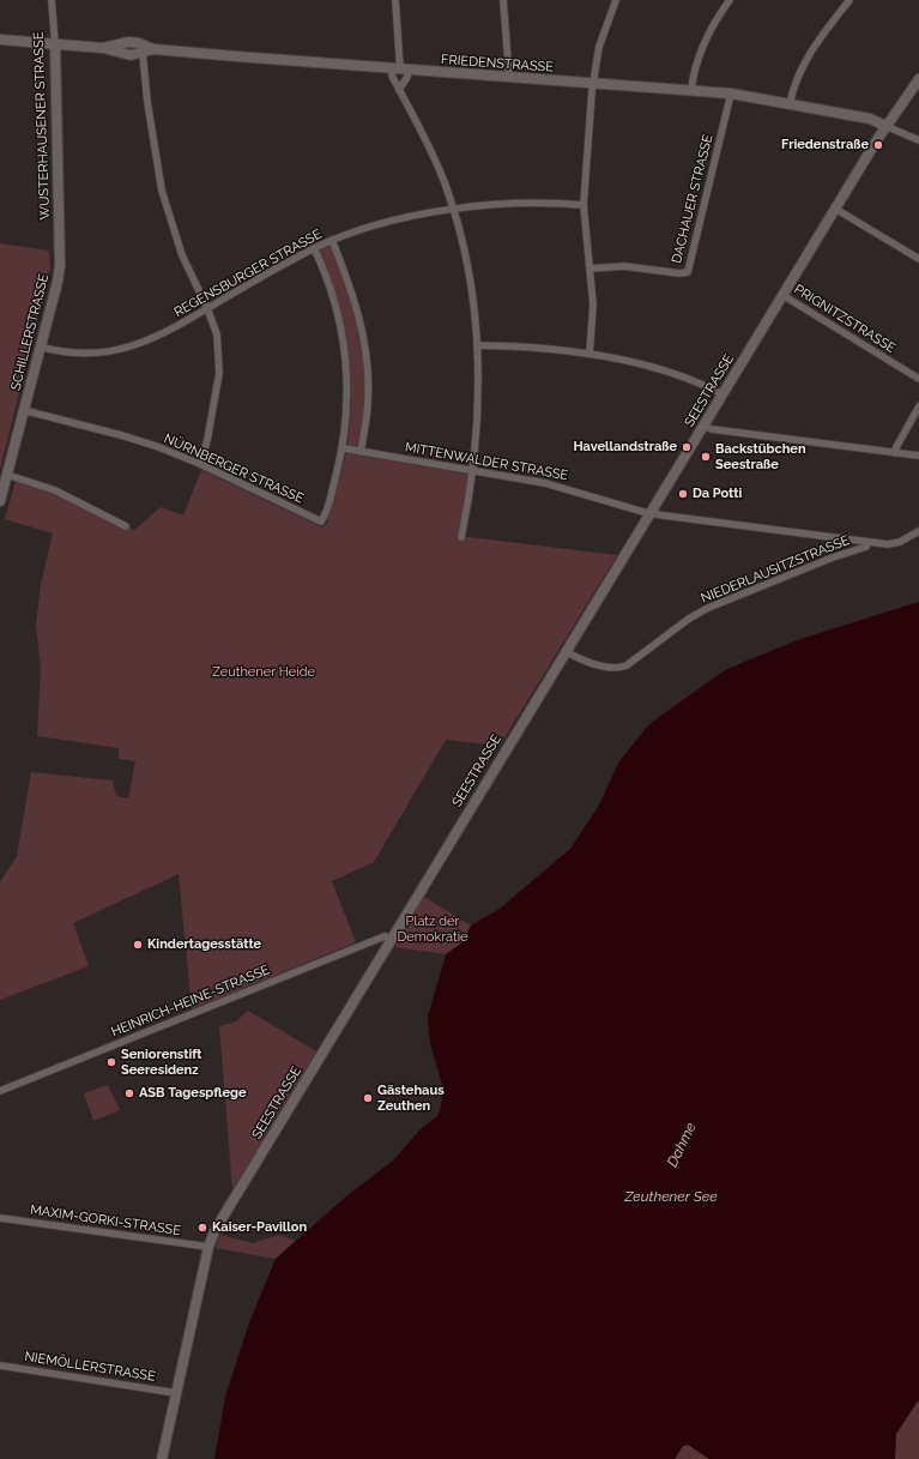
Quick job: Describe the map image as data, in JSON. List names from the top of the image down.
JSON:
{
  "streets": {
    "main road": [
      "FRIEDENSTRASSE",
      "WUSTERHAUSENER STRASSE",
      "SCHILLERSTRASSE",
      "SEESTRASSE"
    ],
    "street": [
      "DACHAUER STRASSE",
      "REGENSBURGER STRASSE",
      "PRIGNITZSTRASSE",
      "MITTENWALDER STRASSE",
      "NÜRNBERGER STRASSE",
      "NIEDERLAUSITZSTRASSE",
      "HEINRICH-HEINE-STRASSE",
      "MAXIM-GORKI-STRASSE",
      "NIEMÖLLERSTRASSE"
    ]
  },
  "crossings": [
    ["FRIEDENSTRASSE", "WUSTERHAUSENER STRASSE"],
    ["FRIEDENSTRASSE", "DACHAUER STRASSE"],
    ["FRIEDENSTRASSE", "SEESTRASSE"],
    ["WUSTERHAUSENER STRASSE", "SCHILLERSTRASSE"],
    ["REGENSBURGER STRASSE", "SCHILLERSTRASSE"],
    ["PRIGNITZSTRASSE", "SEESTRASSE"],
    ["SCHILLERSTRASSE", "NÜRNBERGER STRASSE"],
    ["SEESTRASSE", "MITTENWALDER STRASSE"],
    ["SEESTRASSE", "NIEDERLAUSITZSTRASSE"],
    ["SEESTRASSE", "HEINRICH-HEINE-STRASSE"],
    ["SEESTRASSE", "MAXIM-GORKI-STRASSE"],
    ["SEESTRASSE", "NIEMÖLLERSTRASSE"],
    ["MITTENWALDER STRASSE", "NÜRNBERGER STRASSE"],
    ["MITTENWALDER STRASSE", "NIEDERLAUSITZSTRASSE"]
  ],
  "water": ["Dahme", "Zeuthener See"],
  "parks": ["Zeuthener Heide", "Platz der Demokratie"],
  "places": [
    "Friedenstraße",
    "Havellandstraße",
    "Backstübchen Seestraße",
    "Da Potti",
    "Kindertagesstätte",
    "Seniorenstift Seeresidenz",
    "ASB Tagespflege",
    "Gästehaus Zeuthen",
    "Kaiser-Pavillon"
  ]
}
